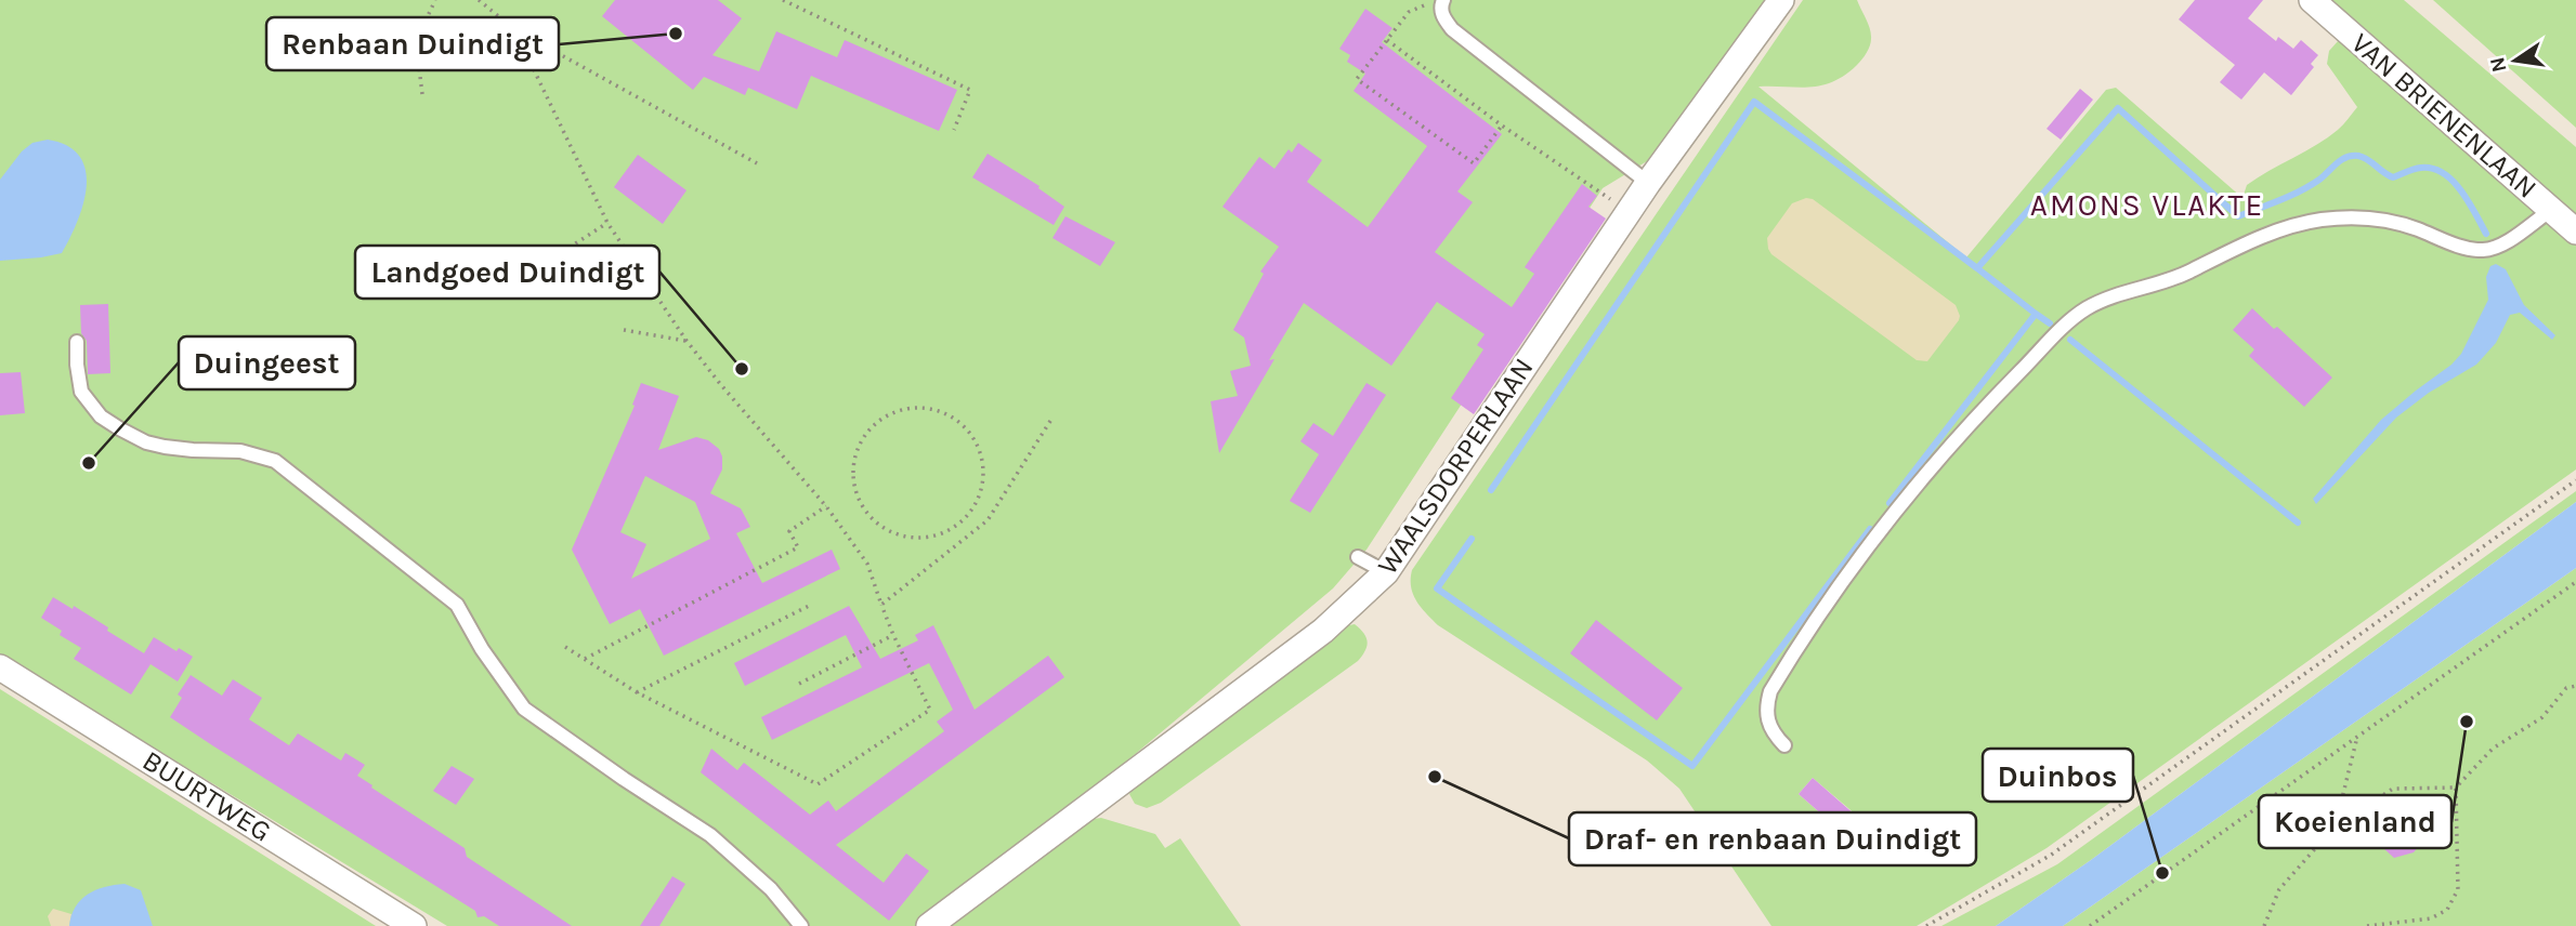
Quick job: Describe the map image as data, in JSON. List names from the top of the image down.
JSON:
{
  "streets": {
    "street": ["VAN BRIENENLAAN", "WAALSDORPERLAAN", "BUURTWEG"]
  },
  "districts": ["AMONS VLAKTE"],
  "places": [
    "Renbaan Duindigt",
    "Landgoed Duindigt",
    "Duingeest",
    "Koeienland",
    "Draf- en renbaan Duindigt",
    "Duinbos"
  ],
  "north": "left"
}
